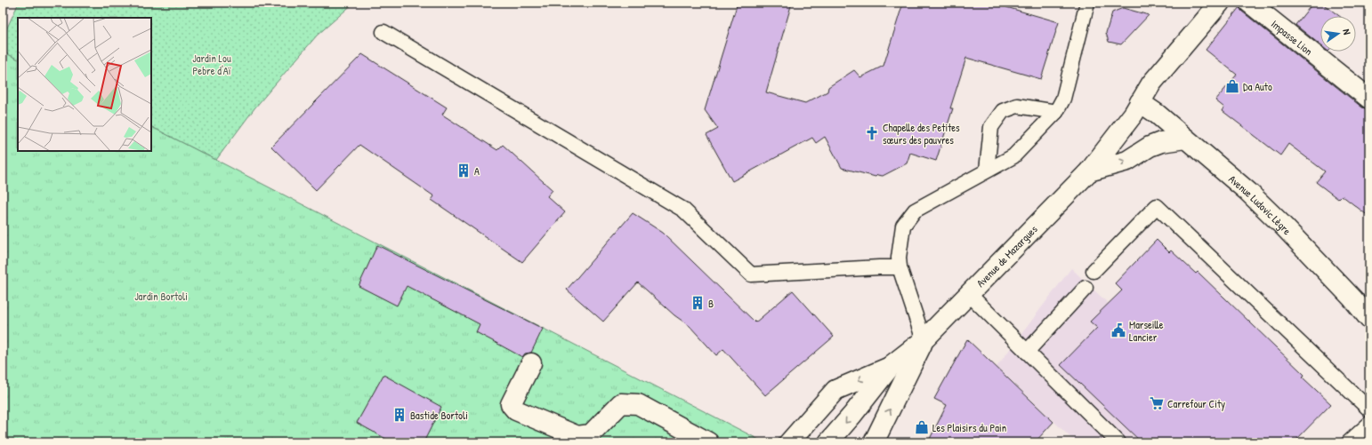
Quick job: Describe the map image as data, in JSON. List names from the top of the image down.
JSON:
{
  "streets": {
    "street": ["Impasse Lion", "Avenue Ludovic Lègre", "Avenue de Mazargues"]
  },
  "crossings": [
    ["Avenue Ludovic Lègre", "Avenue de Mazargues"]
  ],
  "parks": ["Jardin Lou Pebre d'Aï", "Jardin Bortoli"],
  "places": {
    "shop": ["Da Auto", "Les Plaisirs du Pain"],
    "church": ["Chapelle des Petites sœurs des pauvres"],
    "building": ["A", "B", "Bastide Bortoli"],
    "public building": ["Marseille Lancier"],
    "supermarket": ["Carrefour City"]
  },
  "north": "right"
}
